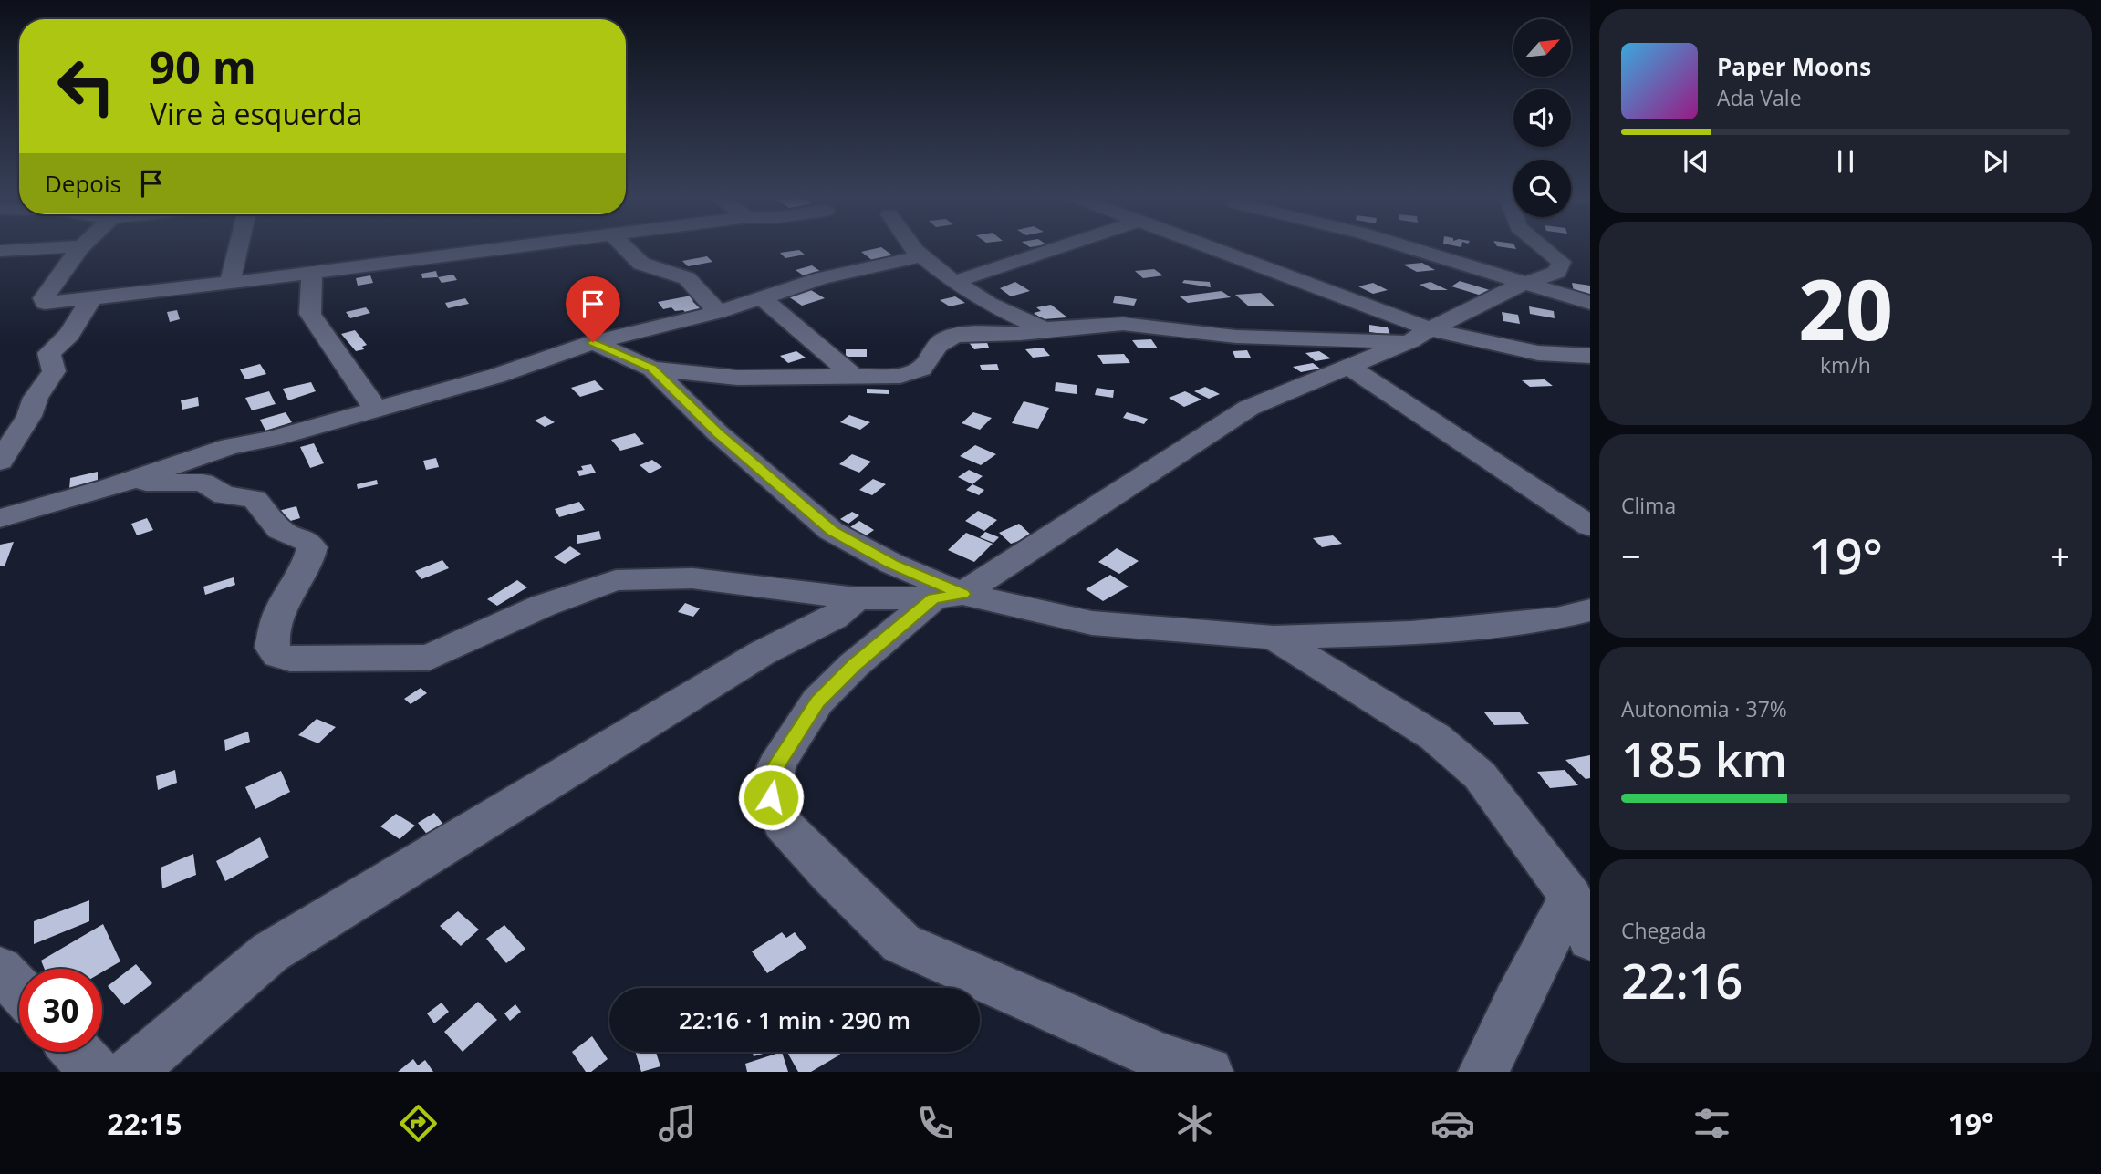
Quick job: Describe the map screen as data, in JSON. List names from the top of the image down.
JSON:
{
  "north": "top right",
  "page": {
    "turn": ["90 m", "Vire à esquerda"],
    "song": ["Paper Moons", "Ada Vale"],
    "then": "Depois",
    "tile": [
      ["20", "km/h"],
      "Clima",
      ["Autonomia · 37%", "185 km"],
      ["Chegada", "22:16"]
    ],
    "heat": ["−", "19°", "+"],
    "limit": "30",
    "trip": "22:16 · 1 min · 290 m",
    "tabs": ["22:15", "19°"]
  }
}
